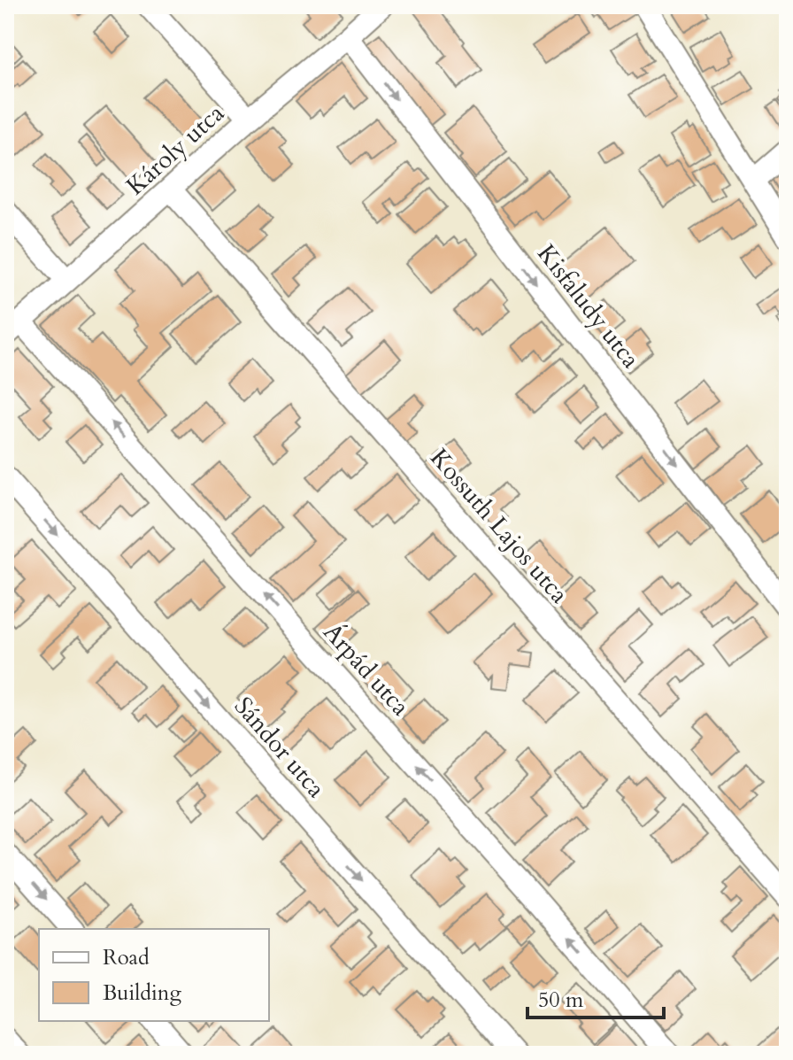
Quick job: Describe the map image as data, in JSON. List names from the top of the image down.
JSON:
{
  "streets": {
    "street": [
      "Károly utca",
      "Kisfaludy utca",
      "Kossuth Lajos utca",
      "Árpád utca",
      "Sándor utca"
    ]
  },
  "crossings": [
    ["Károly utca", "Kisfaludy utca"],
    ["Károly utca", "Kossuth Lajos utca"],
    ["Károly utca", "Árpád utca"]
  ],
  "one_way": ["Kisfaludy utca", "Árpád utca", "Sándor utca"],
  "legend": ["Road", "Building"],
  "scale_bar": "50 m"
}
